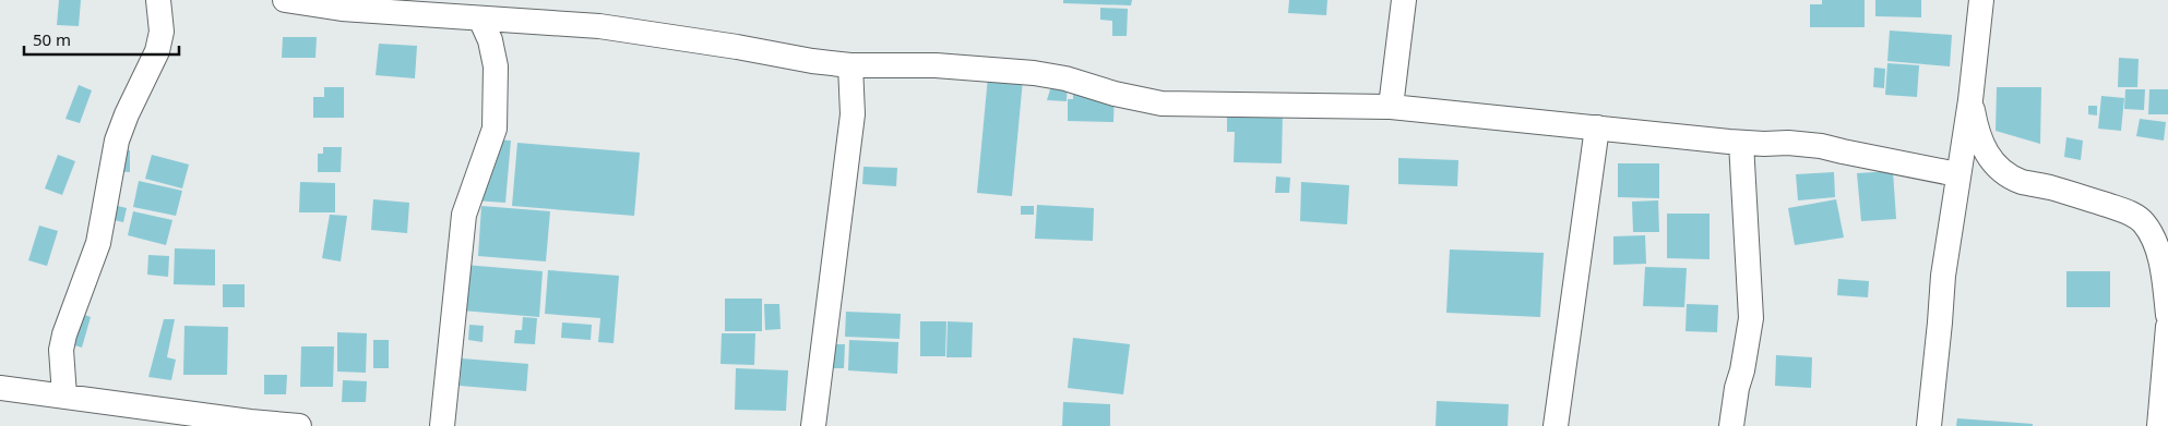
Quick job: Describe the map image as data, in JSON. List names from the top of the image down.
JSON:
{
  "scale_bar": "50 m"
}
